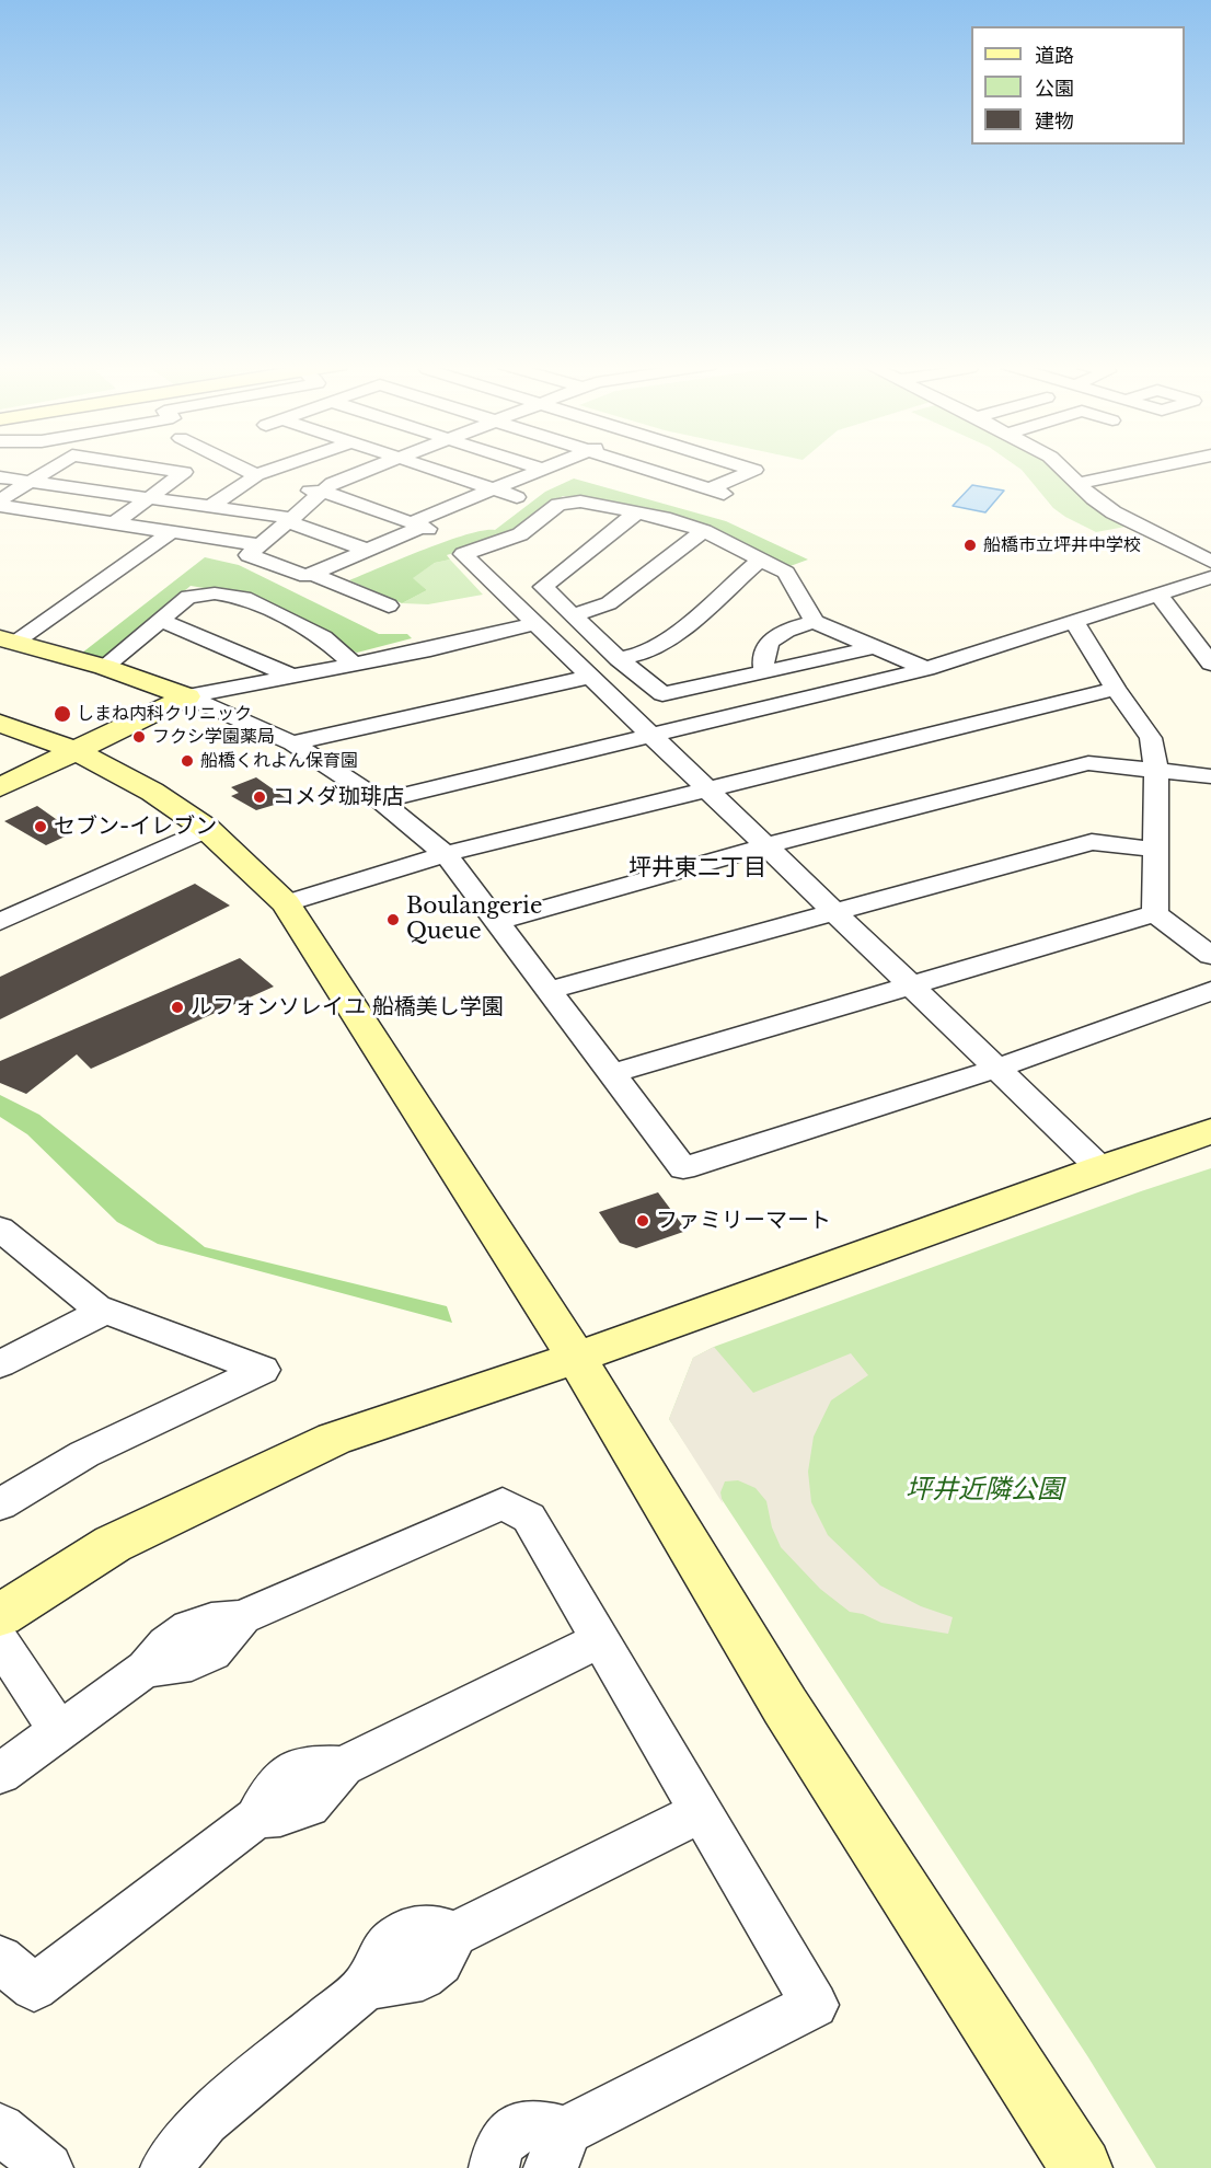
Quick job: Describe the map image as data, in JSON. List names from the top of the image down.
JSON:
{
  "districts": ["坪井東二丁目"],
  "parks": ["坪井近隣公園"],
  "places": [
    "船橋市立坪井中学校",
    "しまね内科クリニック",
    "フクシ学園薬局",
    "船橋くれよん保育園",
    "コメダ珈琲店",
    "セブン-イレブン",
    "Boulangerie Queue",
    "ルフォンソレイユ 船橋美し学園",
    "ファミリーマート"
  ],
  "legend": ["道路", "公園", "建物"]
}
